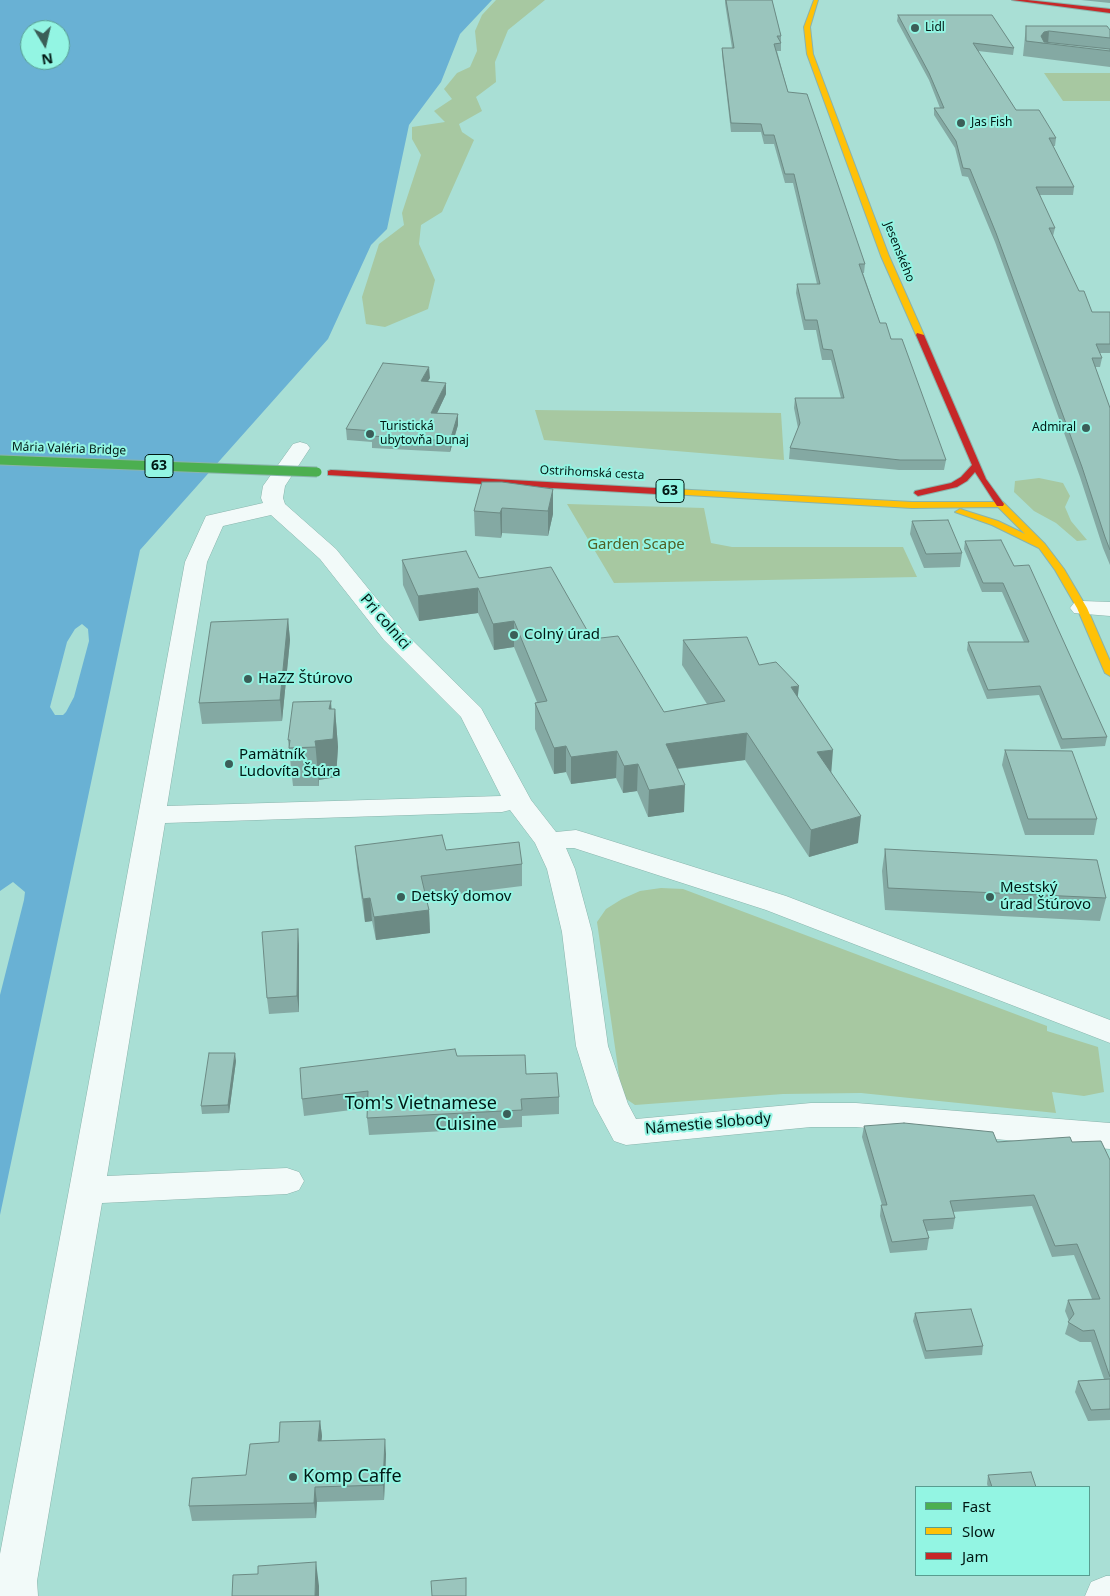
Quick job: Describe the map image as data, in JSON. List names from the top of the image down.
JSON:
{
  "streets": {
    "main road": [
      "Jesenského",
      "Mária Valéria Bridge",
      "63",
      "Ostrihomská cesta"
    ],
    "street": ["Pri colnici", "Námestie slobody"]
  },
  "crossings": [
    ["Jesenského", "63"],
    ["Mária Valéria Bridge", "63"],
    ["Mária Valéria Bridge", "Ostrihomská cesta"],
    ["63", "Ostrihomská cesta"],
    ["Pri colnici", "Námestie slobody"]
  ],
  "parks": ["Garden Scape"],
  "places": [
    "Lidl",
    "Jas Fish",
    "Admiral",
    "Turistická ubytovňa Dunaj",
    "Colný úrad",
    "HaZZ Štúrovo",
    "Pamätník Ľudovíta Štúra",
    "Detský domov",
    "Mestský úrad Štúrovo",
    "Tom's Vietnamese Cuisine",
    "Komp Caffe"
  ],
  "legend": ["Fast", "Slow", "Jam"],
  "north": "bottom"
}
